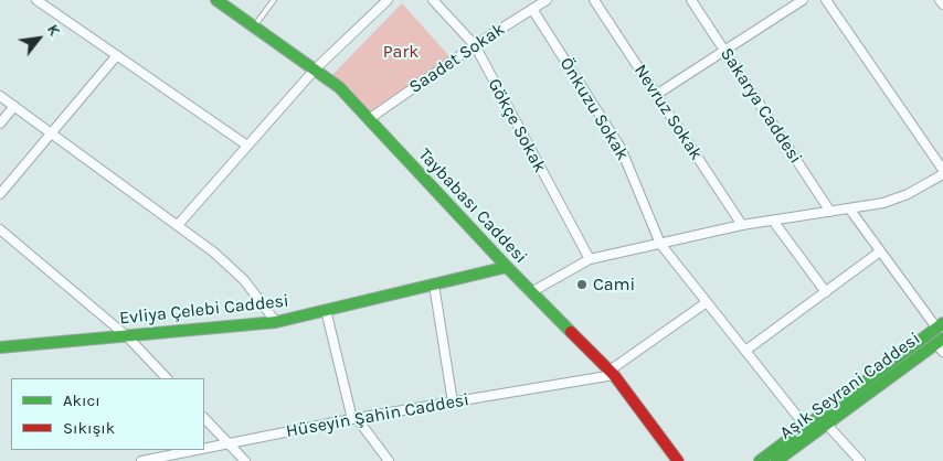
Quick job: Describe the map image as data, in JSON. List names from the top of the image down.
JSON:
{
  "streets": {
    "street": [
      "Saadet Sokak",
      "Sakarya Caddesi",
      "Önkuzu Sokak",
      "Nevruz Sokak",
      "Gökçe Sokak",
      "Taybabası Caddesi",
      "Evliya Çelebi Caddesi",
      "Aşık Seyrani Caddesi",
      "Hüseyin Şahin Caddesi"
    ]
  },
  "crossings": [
    ["Saadet Sokak", "Önkuzu Sokak"],
    ["Saadet Sokak", "Gökçe Sokak"],
    ["Saadet Sokak", "Taybabası Caddesi"],
    ["Taybabası Caddesi", "Evliya Çelebi Caddesi"],
    ["Taybabası Caddesi", "Hüseyin Şahin Caddesi"]
  ],
  "parks": ["Park"],
  "places": ["Cami"],
  "legend": ["Akıcı", "Sıkışık"],
  "north": "top right"
}
